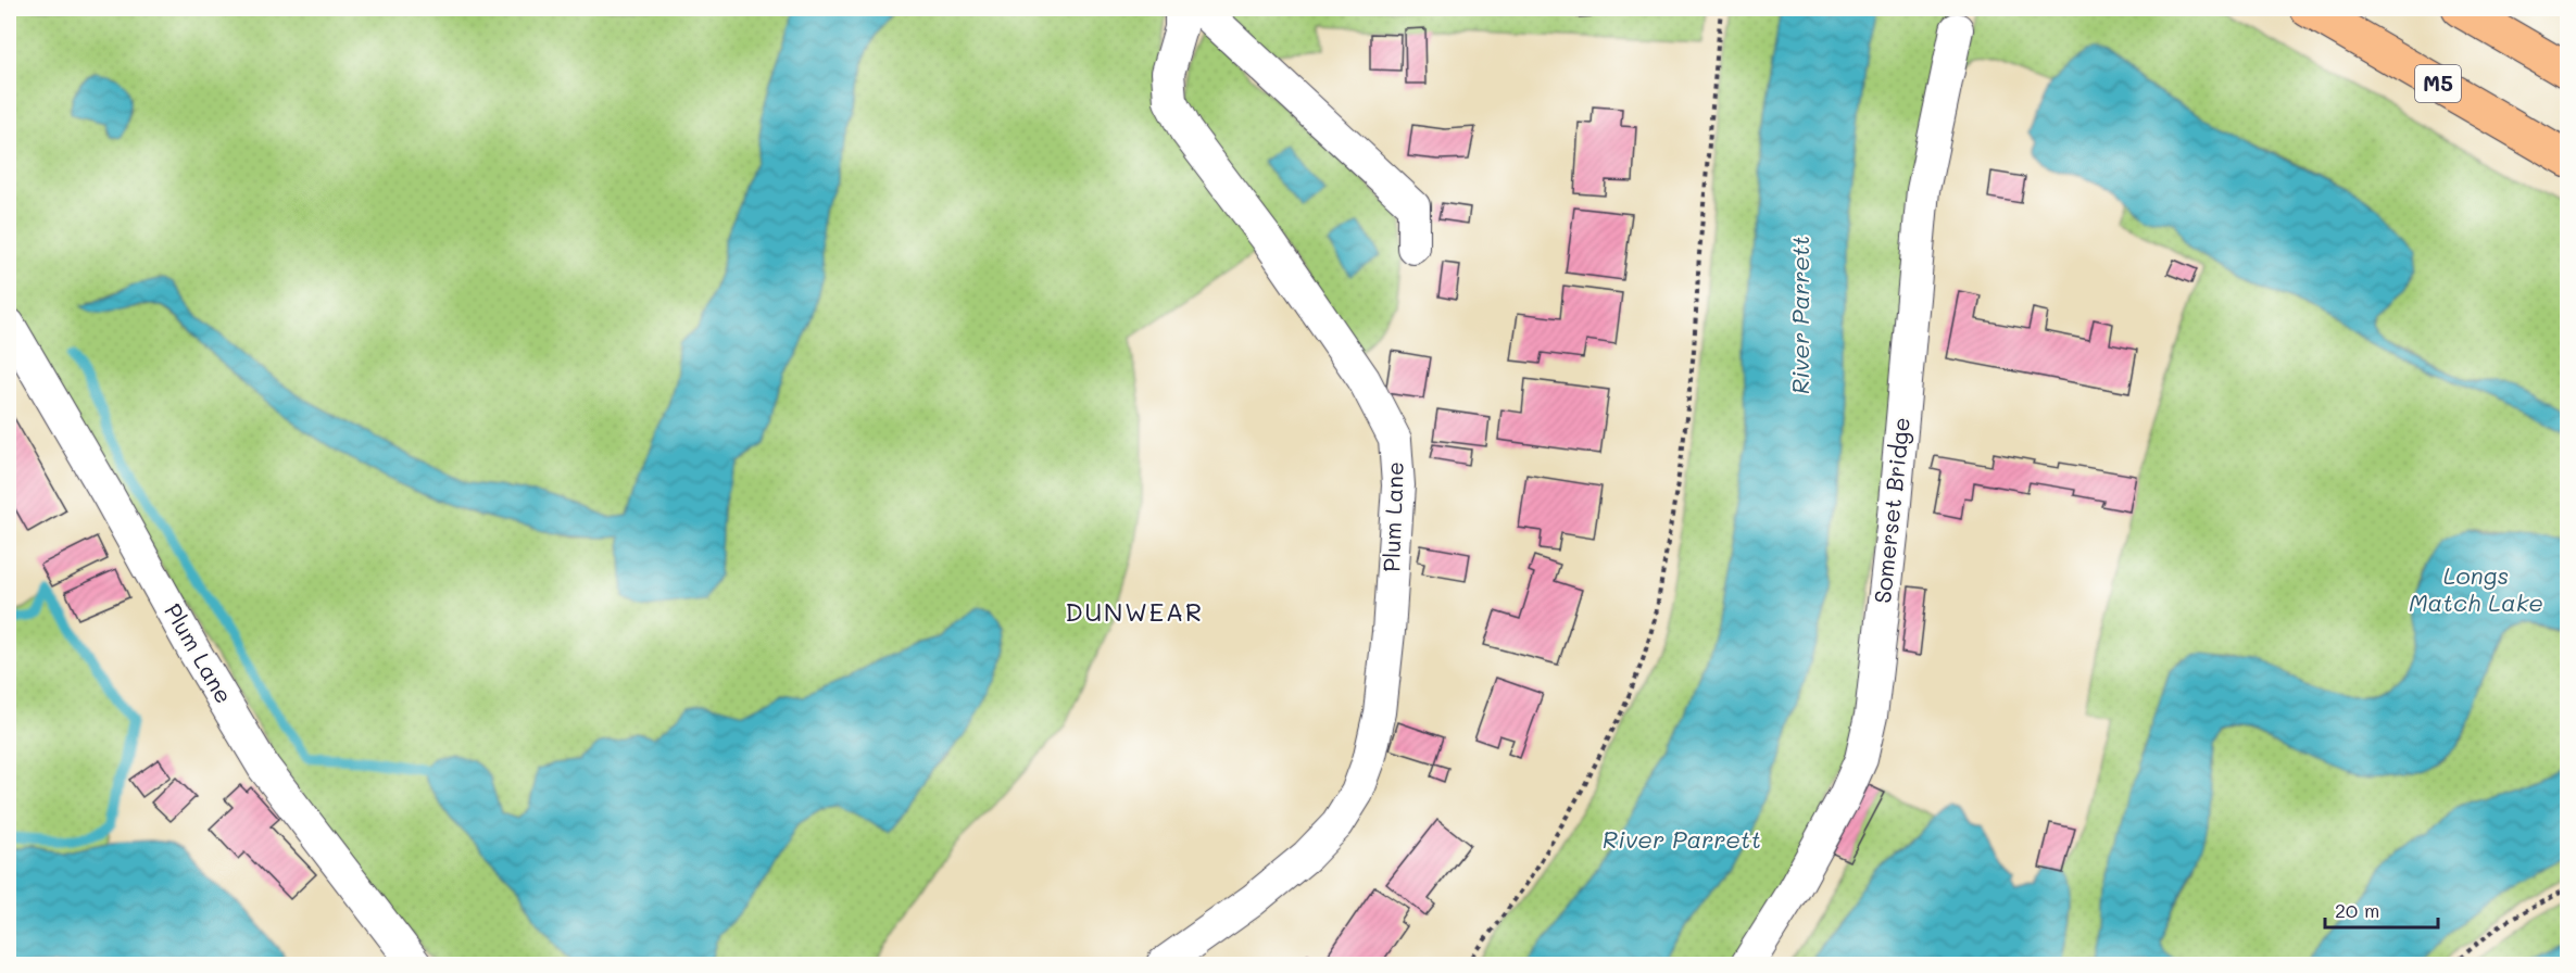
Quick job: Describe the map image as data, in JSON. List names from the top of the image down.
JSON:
{
  "streets": {
    "highway": ["M5"],
    "street": ["Somerset Bridge", "Plum Lane"]
  },
  "districts": ["DUNWEAR"],
  "water": ["River Parrett", "Longs Match Lake"],
  "scale_bar": "20 m"
}
